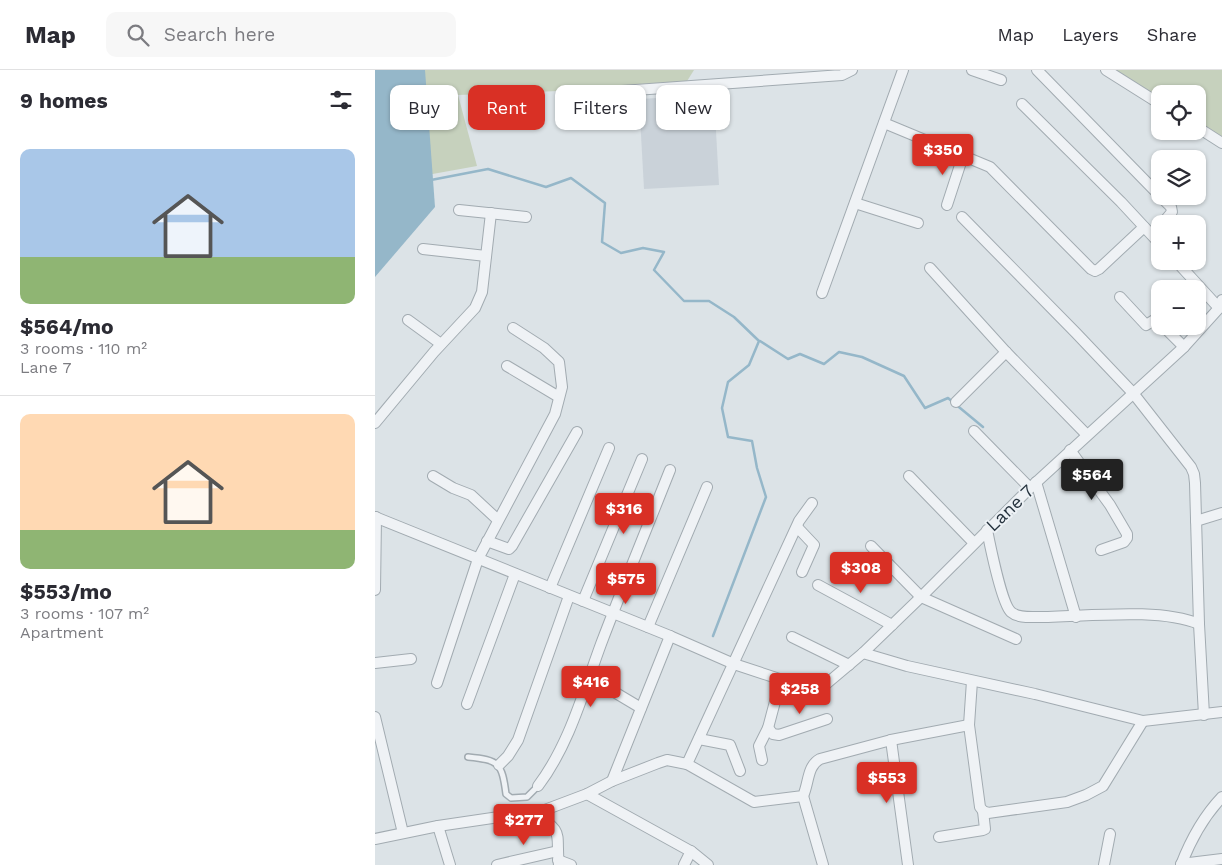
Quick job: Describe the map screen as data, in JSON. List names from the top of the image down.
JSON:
{
  "streets": {
    "street": ["Lane 7"]
  },
  "page": {
    "header": "Map",
    "search": "Search here",
    "nav": ["Map", "Layers", "Share"],
    "heading": "9 homes",
    "map_buttons": ["+", "−"],
    "chip": [
      "Buy",
      "Rent",
      "Filters",
      "New"
    ],
    "list": [
      {
        "name": "$564/mo",
        "note": "3 rooms · 110 m² · Lane 7"
      },
      {
        "name": "$553/mo",
        "note": "3 rooms · 107 m² · Apartment"
      }
    ],
    "price": [
      "$350",
      "$564",
      "$316",
      "$308",
      "$575",
      "$416",
      "$258",
      "$553",
      "$277"
    ]
  }
}
